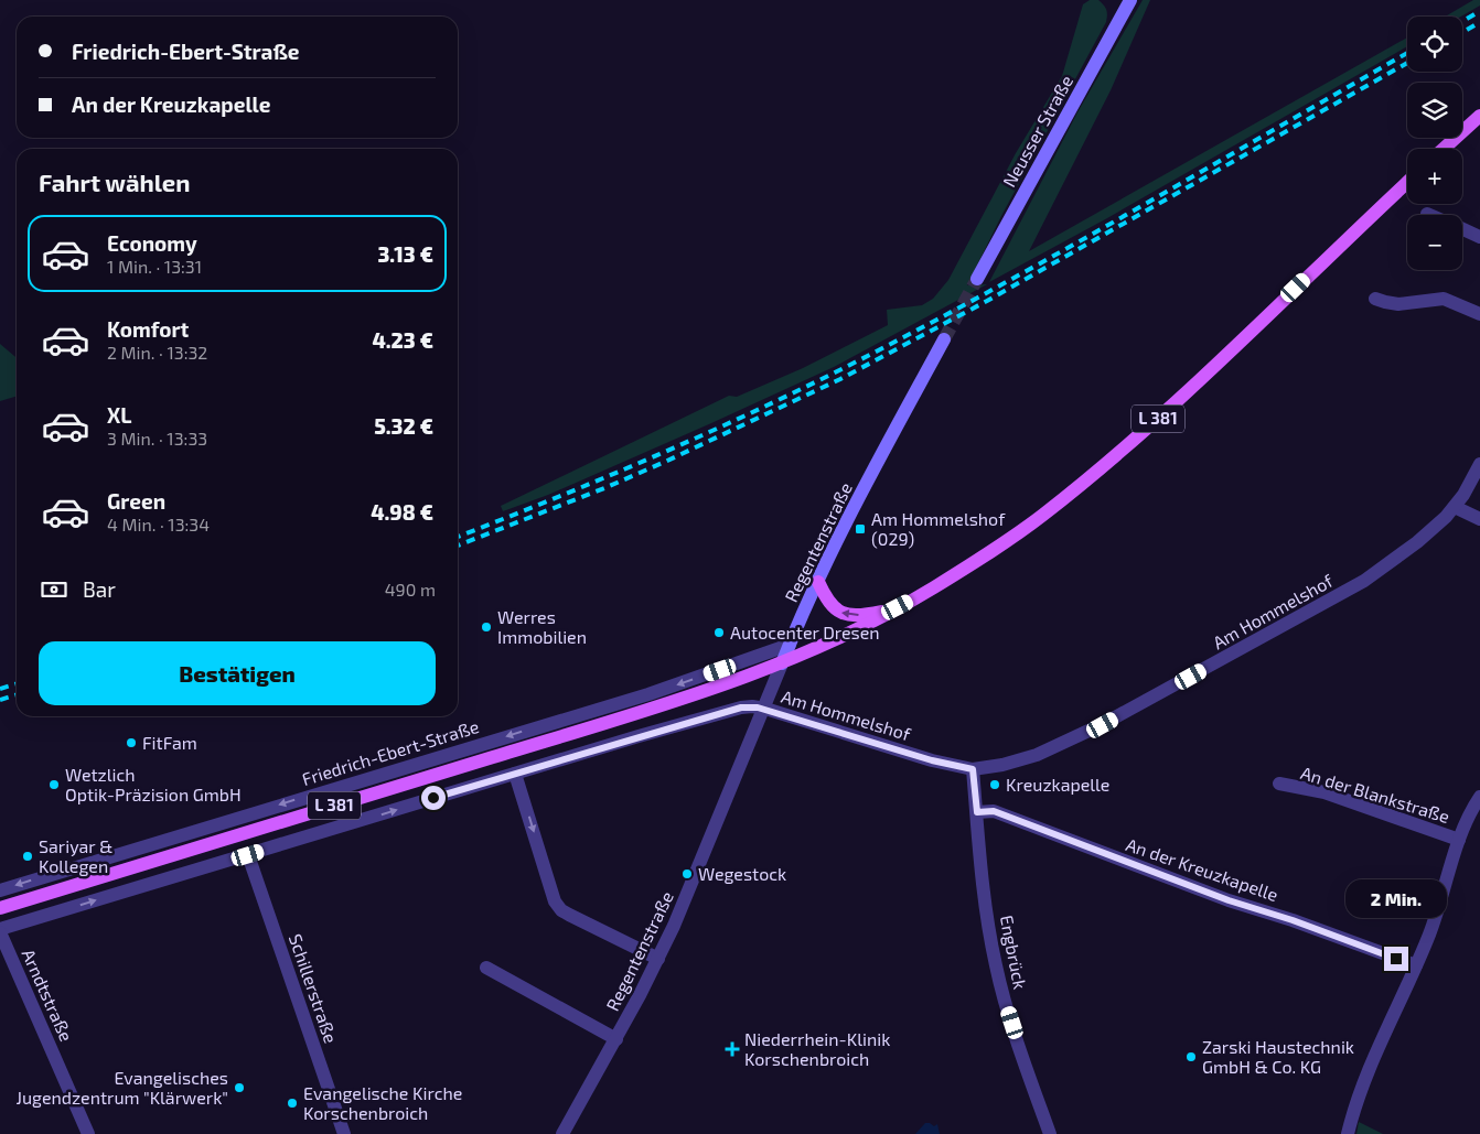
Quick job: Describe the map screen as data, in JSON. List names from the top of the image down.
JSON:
{
  "streets": {
    "main road": ["L 381"],
    "street": [
      "Neusser Straße",
      "Regentenstraße",
      "Am Hommelshof",
      "Friedrich-Ebert-Straße",
      "An der Blankstraße",
      "An der Kreuzkapelle",
      "Engbrück",
      "Schillerstraße",
      "Arndtstraße"
    ]
  },
  "crossings": [
    ["L 381", "Regentenstraße"],
    ["Regentenstraße", "Am Hommelshof"],
    ["Regentenstraße", "Friedrich-Ebert-Straße"],
    ["Am Hommelshof", "Engbrück"],
    ["An der Blankstraße", "An der Kreuzkapelle"],
    ["An der Kreuzkapelle", "Engbrück"]
  ],
  "places": {
    "transit": ["Am Hommelshof (029)"],
    "other": [
      "Werres Immobilien",
      "Autocenter Dresen",
      "FitFam",
      "Wetzlich Optik-Präzision GmbH",
      "Kreuzkapelle",
      "Sariyar & Kollegen",
      "Wegestock",
      "Zarski Haustechnik GmbH & Co. KG",
      "Evangelisches Jugendzentrum \"Klärwerk\"",
      "Evangelische Kirche Korschenbroich"
    ],
    "health": ["Niederrhein-Klinik Korschenbroich"]
  },
  "page": {
    "map_buttons": ["+", "−"],
    "banner": ["Friedrich-Ebert-Straße", "An der Kreuzkapelle"],
    "heading": "Fahrt wählen",
    "list": [
      {
        "name": "Economy",
        "note": "1 Min. · 13:31",
        "value": "3.13 €"
      },
      {
        "name": "Komfort",
        "note": "2 Min. · 13:32",
        "value": "4.23 €"
      },
      {
        "name": "XL",
        "note": "3 Min. · 13:33",
        "value": "5.32 €"
      },
      {
        "name": "Green",
        "note": "4 Min. · 13:34",
        "value": "4.98 €"
      }
    ],
    "pay": ["Bar", "490 m"],
    "buttons": "Bestätigen",
    "bubble": "2 Min."
  }
}
